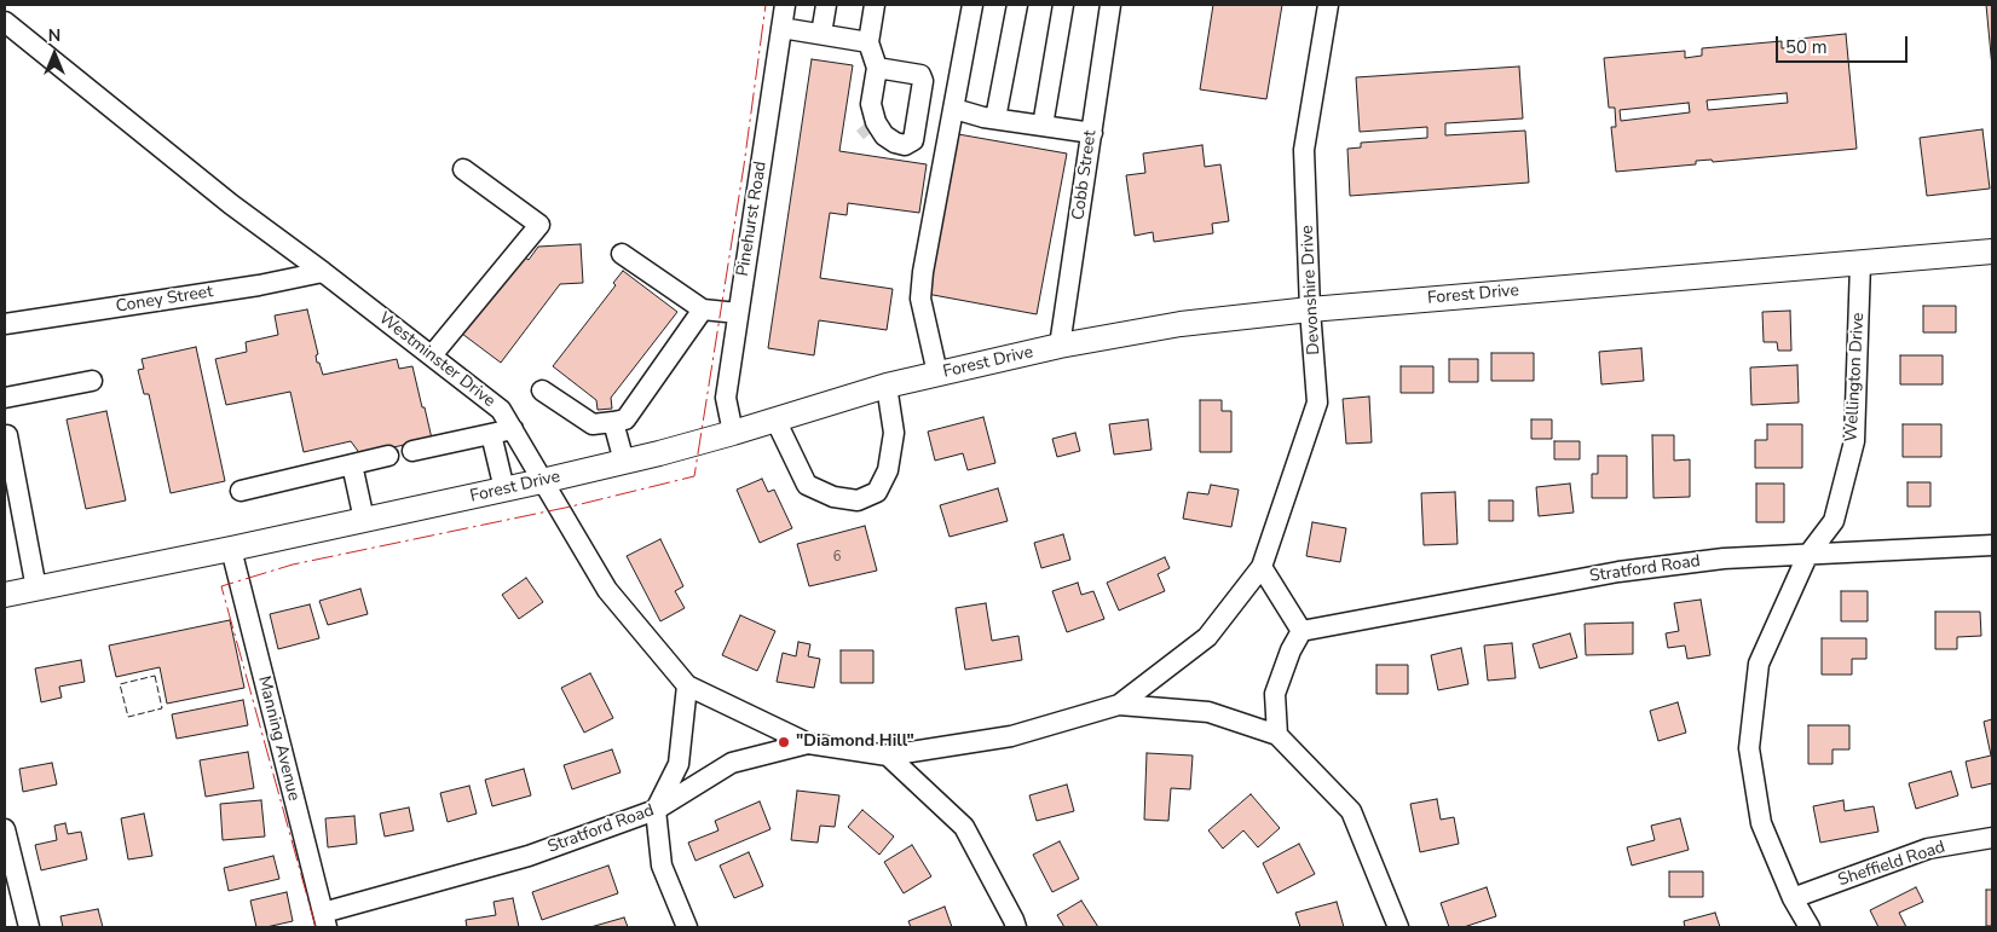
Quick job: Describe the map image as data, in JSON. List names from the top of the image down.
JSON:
{
  "streets": {
    "main road": ["Forest Drive"],
    "street": [
      "Cobb Street",
      "Pinehurst Road",
      "Devonshire Drive",
      "Coney Street",
      "Westminster Drive",
      "Wellington Drive",
      "Stratford Road",
      "Manning Avenue",
      "Sheffield Road"
    ]
  },
  "crossings": [
    ["Cobb Street", "Forest Drive"],
    ["Pinehurst Road", "Forest Drive"],
    ["Devonshire Drive", "Forest Drive"],
    ["Devonshire Drive", "Stratford Road"],
    ["Forest Drive", "Westminster Drive"],
    ["Forest Drive", "Wellington Drive"],
    ["Forest Drive", "Manning Avenue"],
    ["Coney Street", "Westminster Drive"],
    ["Westminster Drive", "Stratford Road"],
    ["Wellington Drive", "Stratford Road"],
    ["Wellington Drive", "Sheffield Road"],
    ["Stratford Road", "Manning Avenue"]
  ],
  "places": ["\"Diamond Hill\""],
  "house_numbers": ["6"],
  "scale_bar": "50 m",
  "north": "top"
}
